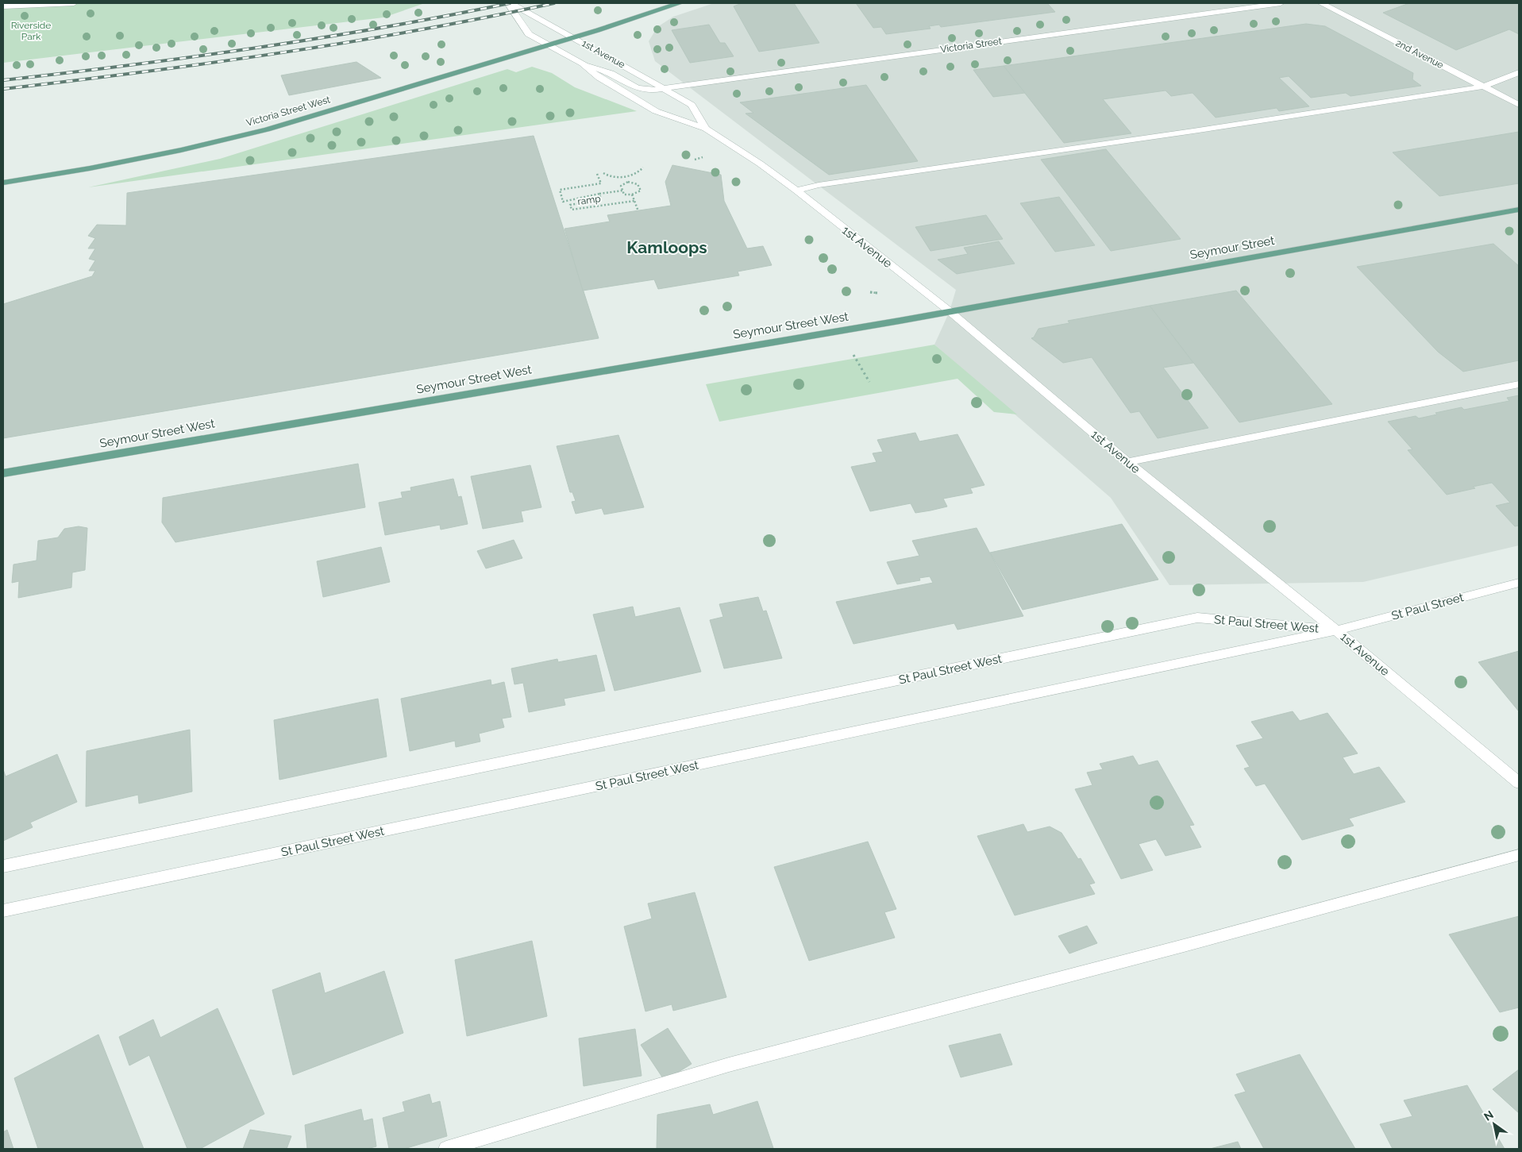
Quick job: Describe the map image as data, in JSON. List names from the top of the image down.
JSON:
{
  "streets": {
    "main road": ["Victoria Street West", "Seymour Street", "Seymour Street West"],
    "street": [
      "Victoria Street",
      "1st Avenue",
      "2nd Avenue",
      "St Paul Street",
      "St Paul Street West"
    ],
    "path": ["ramp"]
  },
  "crossings": [
    ["Victoria Street", "1st Avenue"],
    ["1st Avenue", "Victoria Street West"],
    ["1st Avenue", "Seymour Street"],
    ["1st Avenue", "Seymour Street West"],
    ["1st Avenue", "St Paul Street"],
    ["1st Avenue", "St Paul Street West"],
    ["Seymour Street", "Seymour Street West"],
    ["St Paul Street", "St Paul Street West"]
  ],
  "districts": ["Kamloops"],
  "parks": ["Riverside Park"],
  "north": "top left"
}
